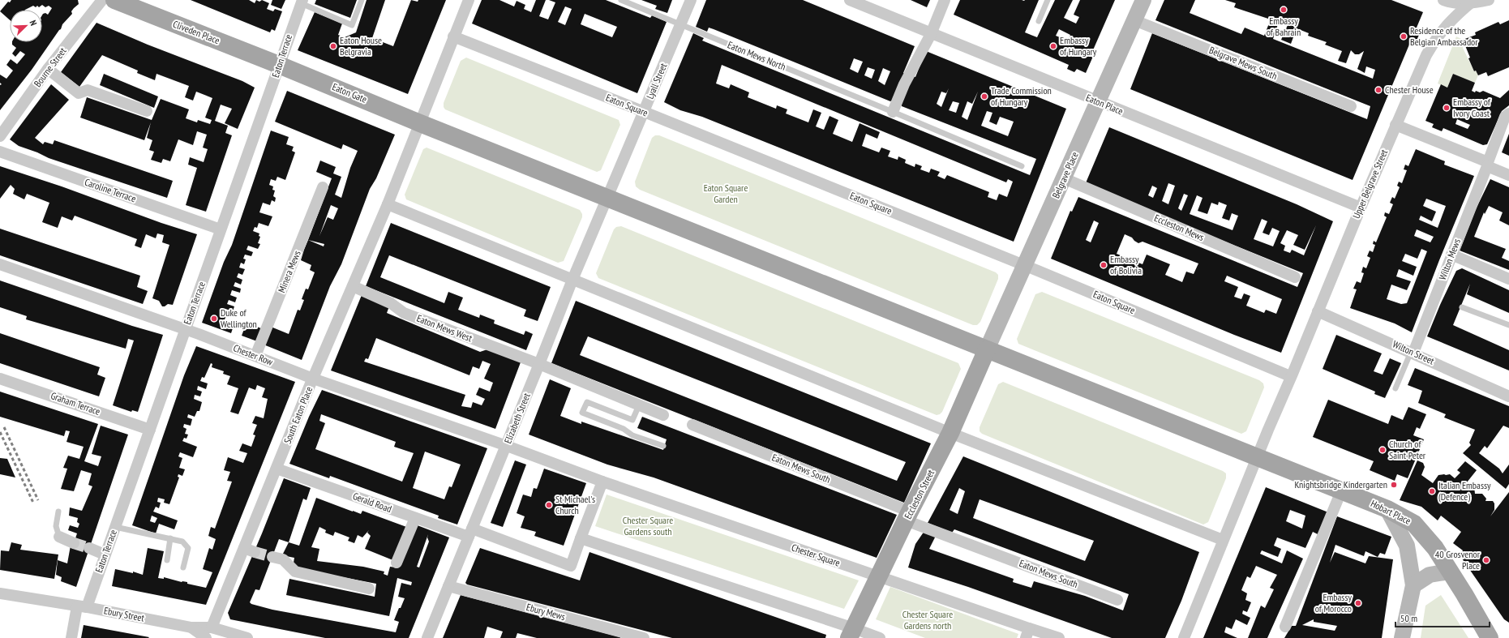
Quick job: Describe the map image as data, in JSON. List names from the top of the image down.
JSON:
{
  "streets": {
    "main road": [
      "Cliveden Place",
      "Eaton Gate",
      "Belgrave Place",
      "Eccleston Street",
      "Hobart Place"
    ],
    "street": [
      "Eaton Terrace",
      "Belgrave Mews South",
      "Bourne Street",
      "Lyall Street",
      "Eaton Place",
      "Eaton Square",
      "Upper Belgrave Street",
      "Caroline Terrace",
      "Eccleston Mews",
      "Wilton Mews",
      "Minera Mews",
      "Eaton Mews West",
      "Wilton Street",
      "Chester Row",
      "Graham Terrace",
      "South Eaton Place",
      "Elizabeth Street",
      "Eaton Mews South",
      "Gerald Road",
      "Chester Square",
      "Ebury Mews",
      "Ebury Street"
    ],
    "lane": ["Eaton Mews North"]
  },
  "crossings": [
    ["Cliveden Place", "Eaton Terrace"],
    ["Cliveden Place", "Eaton Gate"],
    ["Eaton Terrace", "Eaton Gate"],
    ["Eaton Terrace", "Caroline Terrace"],
    ["Eaton Terrace", "Chester Row"],
    ["Eaton Terrace", "Graham Terrace"],
    ["Eaton Terrace", "Ebury Street"],
    ["Eaton Mews North", "Lyall Street"],
    ["Belgrave Mews South", "Belgrave Place"],
    ["Lyall Street", "Eaton Square"],
    ["Lyall Street", "Elizabeth Street"],
    ["Eaton Place", "Belgrave Place"],
    ["Eaton Place", "Upper Belgrave Street"],
    ["Eaton Square", "Belgrave Place"],
    ["Eaton Square", "Upper Belgrave Street"],
    ["Belgrave Place", "Eccleston Mews"],
    ["Belgrave Place", "Eccleston Street"],
    ["Upper Belgrave Street", "Wilton Street"],
    ["Wilton Mews", "Wilton Street"],
    ["Minera Mews", "Chester Row"],
    ["Eaton Mews West", "South Eaton Place"],
    ["Eaton Mews West", "Elizabeth Street"],
    ["Chester Row", "South Eaton Place"],
    ["Chester Row", "Elizabeth Street"],
    ["Chester Row", "Chester Square"],
    ["South Eaton Place", "Gerald Road"],
    ["South Eaton Place", "Ebury Street"],
    ["Elizabeth Street", "Gerald Road"],
    ["Elizabeth Street", "Chester Square"],
    ["Elizabeth Street", "Ebury Mews"],
    ["Eaton Mews South", "Eccleston Street"],
    ["Eccleston Street", "Chester Square"]
  ],
  "parks": ["Eaton Square Garden", "Chester Square Gardens south", "Chester Square Gardens north"],
  "places": [
    "Embassy of Bahrain",
    "Residence of the Belgian Ambassador",
    "Eaton House Belgravia",
    "Embassy of Hungary",
    "Chester House",
    "Trade Commission of Hungary",
    "Embassy of Ivory Coast",
    "Embassy of Bolivia",
    "Duke of Wellington",
    "Church of Saint Peter",
    "Knightsbridge Kindergarten",
    "Italian Embassy (Defence)",
    "St Michael's Church",
    "40 Grosvenor Place",
    "Embassy of Morocco"
  ],
  "scale_bar": "50 m",
  "north": "top right"
}
